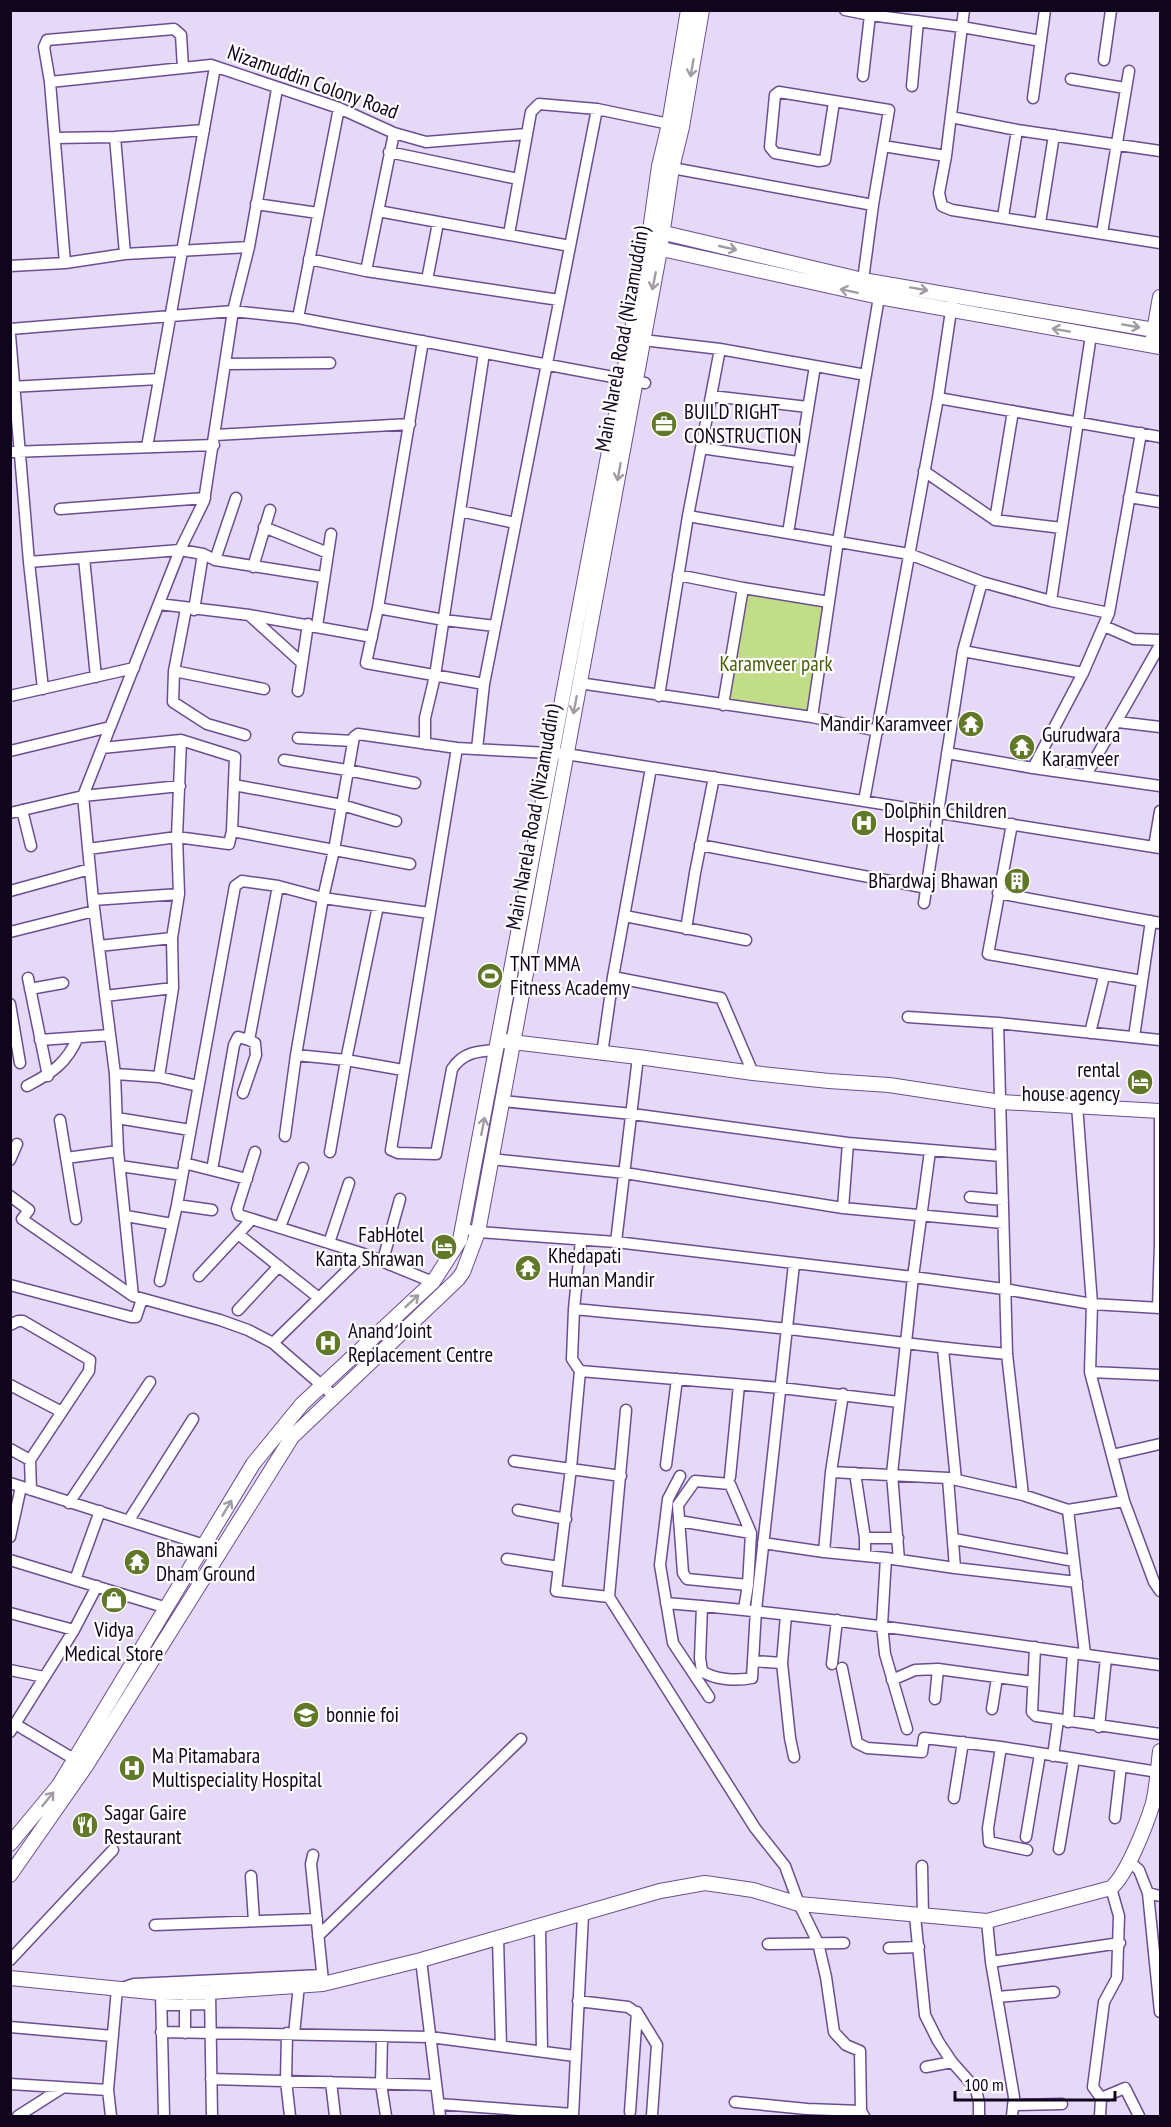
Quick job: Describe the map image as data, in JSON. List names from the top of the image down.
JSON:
{
  "streets": {
    "street": ["Nizamuddin Colony Road", "Main Narela Road (Nizamuddin)"]
  },
  "parks": ["Karamveer park"],
  "places": {
    "office": ["BUILD RIGHT CONSTRUCTION"],
    "temple": [
      "Mandir Karamveer",
      "Gurudwara Karamveer",
      "Khedapati Human Mandir",
      "Bhawani Dham Ground"
    ],
    "hospital": ["Dolphin Children Hospital", "Anand Joint Replacement Centre", "Ma Pitamabara Multispeciality Hospital"],
    "building": ["Bhardwaj Bhawan"],
    "sports": ["TNT MMA Fitness Academy"],
    "hotel": ["rental house agency", "FabHotel Kanta Shrawan"],
    "shop": ["Vidya Medical Store"],
    "school or university": ["bonnie foi"],
    "restaurant": ["Sagar Gaire Restaurant"]
  },
  "scale_bar": "100 m"
}
